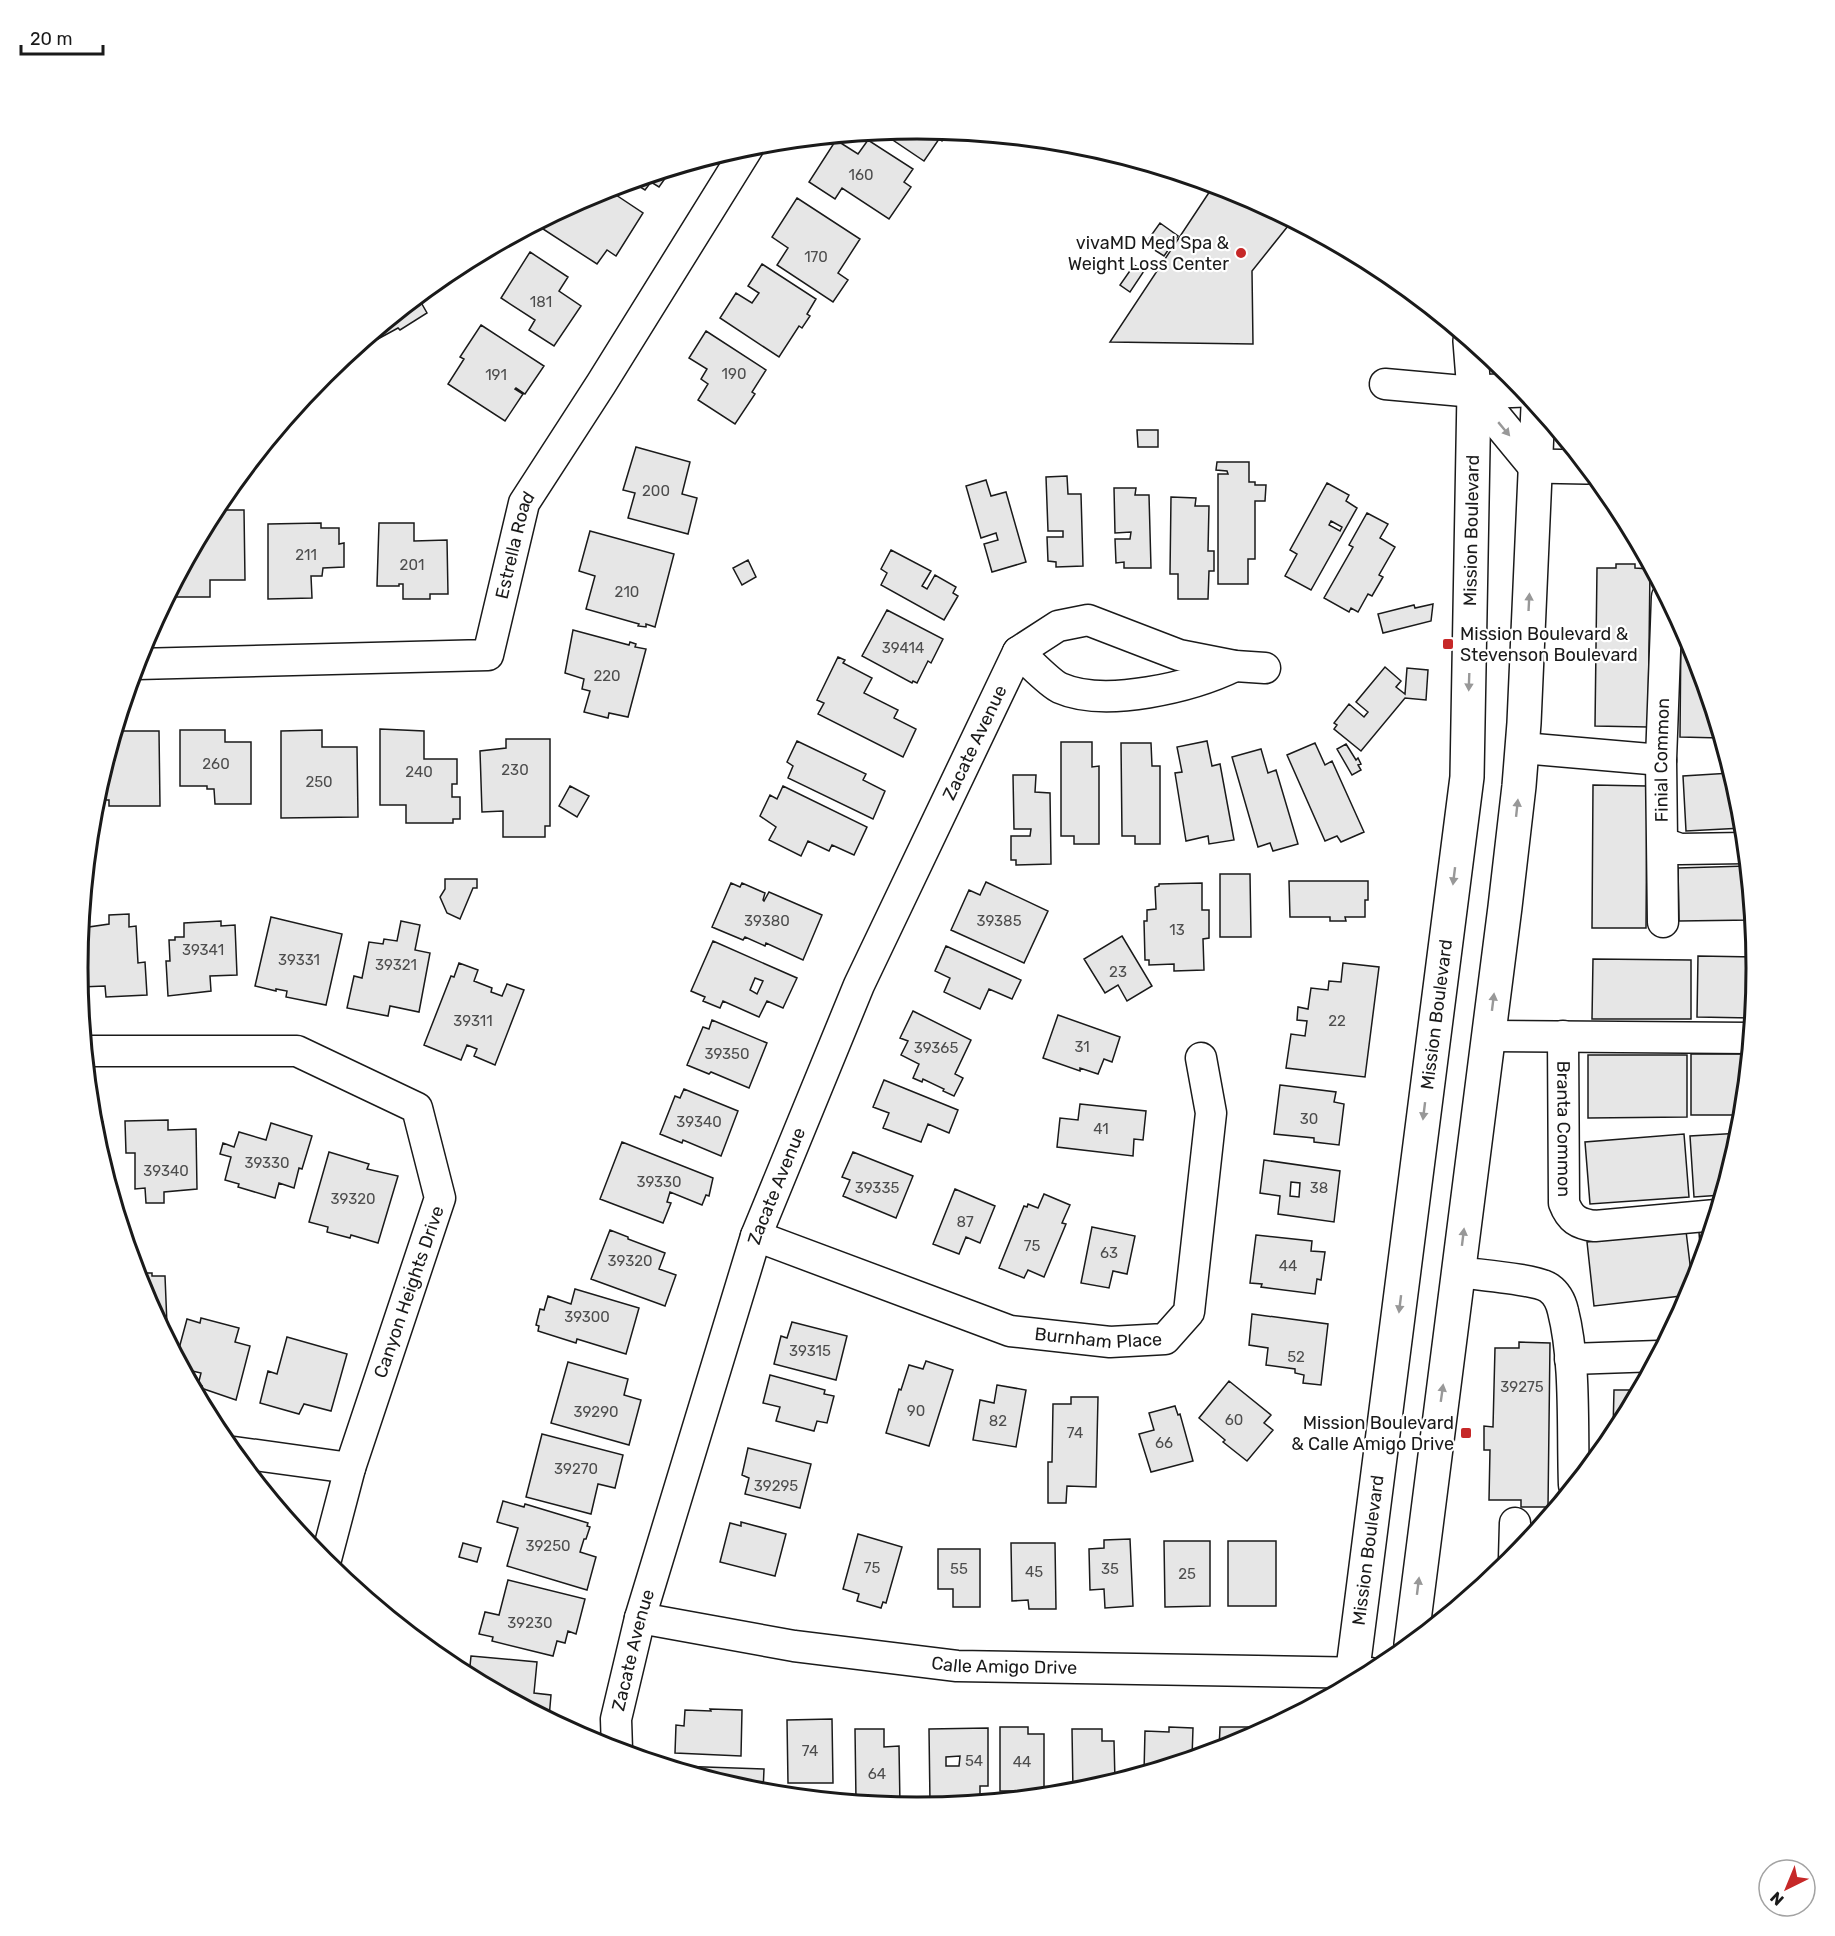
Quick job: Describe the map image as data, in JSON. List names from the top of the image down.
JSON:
{
  "streets": {
    "main road": ["Mission Boulevard"],
    "street": [
      "Estrella Road",
      "Zacate Avenue",
      "Finial Common",
      "Branta Common",
      "Canyon Heights Drive",
      "Burnham Place",
      "Calle Amigo Drive"
    ]
  },
  "crossings": [
    ["Zacate Avenue", "Burnham Place"],
    ["Zacate Avenue", "Calle Amigo Drive"]
  ],
  "places": {
    "other": ["vivaMD Med Spa & Weight Loss Center"],
    "transit": ["Mission Boulevard & Stevenson Boulevard", "Mission Boulevard & Calle Amigo Drive"]
  },
  "house_numbers": [
    "160",
    "170",
    "181",
    "190",
    "191",
    "200",
    "211",
    "201",
    "210",
    "39414",
    "220",
    "260",
    "230",
    "240",
    "250",
    "39380",
    "39385",
    "13",
    "39341",
    "39331",
    "39321",
    "23",
    "39311",
    "22",
    "31",
    "39365",
    "39350",
    "30",
    "39340",
    "41",
    "39330",
    "39340",
    "39330",
    "39335",
    "38",
    "39320",
    "87",
    "75",
    "63",
    "39320",
    "44",
    "39300",
    "39315",
    "52",
    "39275",
    "90",
    "39290",
    "60",
    "82",
    "74",
    "66",
    "39270",
    "39295",
    "39250",
    "75",
    "55",
    "35",
    "45",
    "25",
    "39230",
    "74",
    "54",
    "44",
    "64"
  ],
  "scale_bar": "20 m",
  "north": "bottom left"
}
